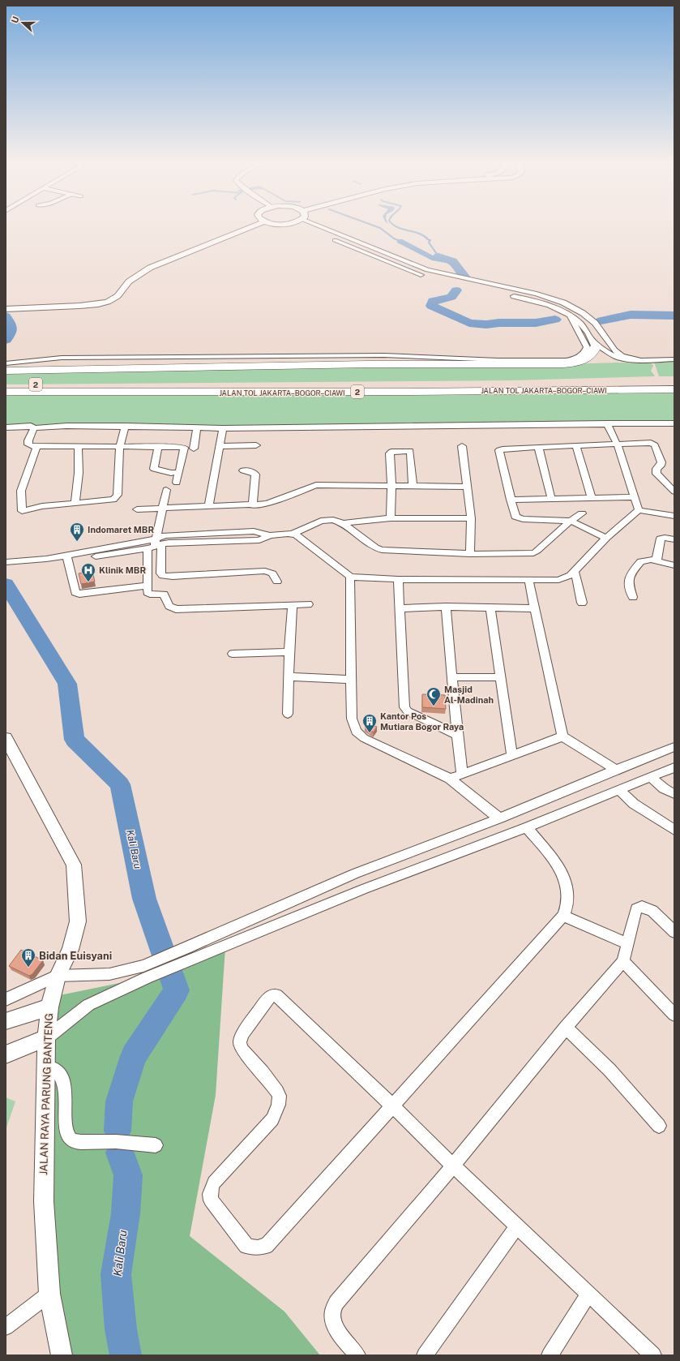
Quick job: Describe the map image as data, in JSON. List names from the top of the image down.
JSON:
{
  "streets": {
    "highway": ["2", "JALAN TOL JAKARTA–BOGOR–CIAWI"],
    "street": ["JALAN RAYA PARUNG BANTENG"]
  },
  "water": ["Kali Baru"],
  "places": {
    "building": ["Indomaret MBR", "Kantor Pos Mutiara Bogor Raya", "Bidan Euisyani"],
    "hospital": ["Klinik MBR"],
    "mosque": ["Masjid Al-Madinah"]
  },
  "north": "left"
}
